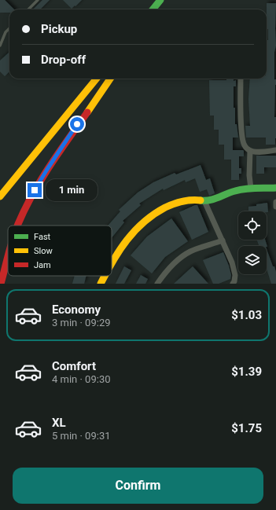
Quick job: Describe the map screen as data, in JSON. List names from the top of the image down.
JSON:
{
  "legend": ["Fast", "Slow", "Jam"],
  "page": {
    "banner": ["Pickup", "Drop-off"],
    "bubble": "1 min",
    "list": [
      {
        "name": "Economy",
        "note": "3 min · 09:29",
        "value": "$1.03"
      },
      {
        "name": "Comfort",
        "note": "4 min · 09:30",
        "value": "$1.39"
      },
      {
        "name": "XL",
        "note": "5 min · 09:31",
        "value": "$1.75"
      }
    ],
    "buttons": "Confirm"
  }
}
